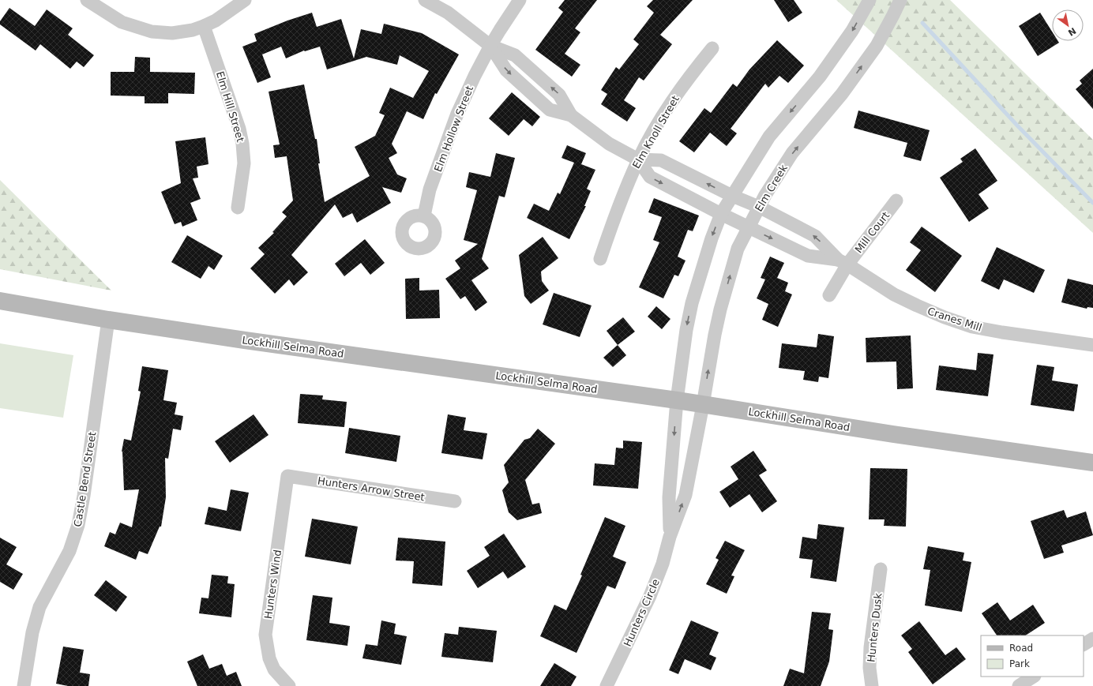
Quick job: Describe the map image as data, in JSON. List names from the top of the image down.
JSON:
{
  "streets": {
    "main road": ["Lockhill Selma Road"],
    "street": [
      "Elm Hill Street",
      "Elm Hollow Street",
      "Elm Knoll Street",
      "Elm Creek",
      "Mill Court",
      "Cranes Mill",
      "Castle Bend Street",
      "Hunters Arrow Street",
      "Hunters Wind",
      "Hunters Circle",
      "Hunters Dusk"
    ]
  },
  "crossings": [
    ["Elm Knoll Street", "Cranes Mill"],
    ["Elm Creek", "Cranes Mill"],
    ["Elm Creek", "Lockhill Selma Road"],
    ["Elm Creek", "Hunters Circle"],
    ["Mill Court", "Cranes Mill"],
    ["Lockhill Selma Road", "Castle Bend Street"],
    ["Lockhill Selma Road", "Hunters Circle"],
    ["Hunters Arrow Street", "Hunters Wind"]
  ],
  "legend": ["Road", "Park"],
  "north": "bottom right"
}
